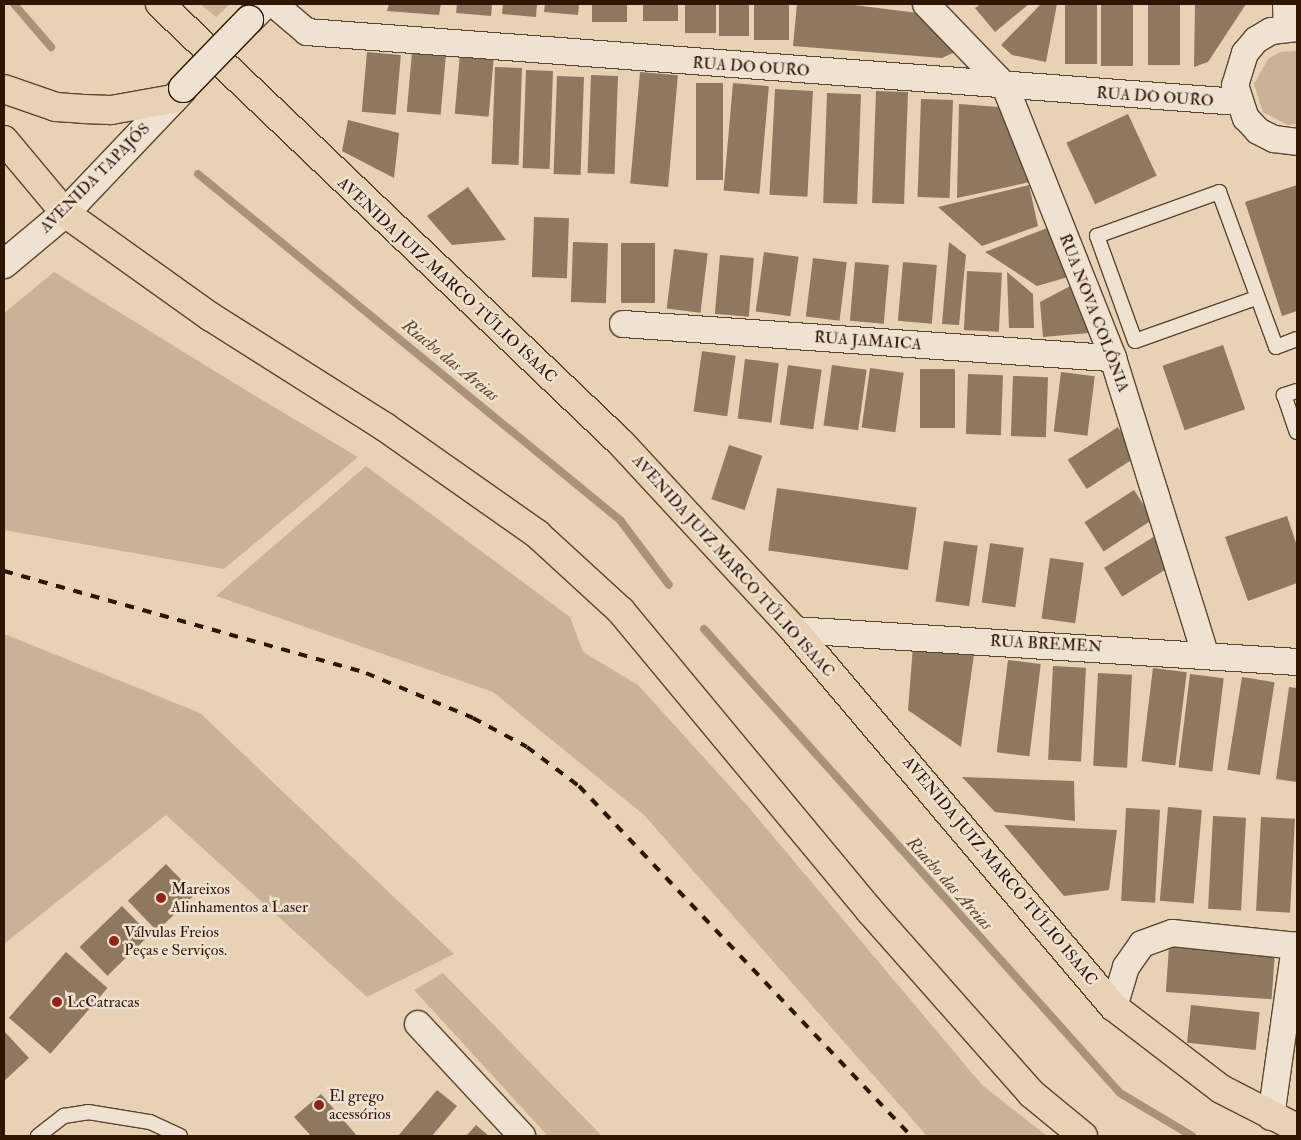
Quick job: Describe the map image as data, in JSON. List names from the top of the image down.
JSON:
{
  "streets": {
    "main road": ["AVENIDA TAPAJÓS", "AVENIDA JUIZ MARCO TÚLIO ISAAC"],
    "street": [
      "RUA DO OURO",
      "RUA NOVA COLÔNIA",
      "RUA JAMAICA",
      "RUA BREMEN"
    ]
  },
  "crossings": [
    ["RUA DO OURO", "RUA NOVA COLÔNIA"],
    ["AVENIDA JUIZ MARCO TÚLIO ISAAC", "RUA BREMEN"],
    ["RUA NOVA COLÔNIA", "RUA JAMAICA"],
    ["RUA NOVA COLÔNIA", "RUA BREMEN"]
  ],
  "water": ["Riacho das Areias"],
  "places": [
    "Mareixos Alinhamentos a Laser",
    "Válvulas Freios Peças e Serviços.",
    "LcCatracas",
    "El grego acessórios"
  ]
}
